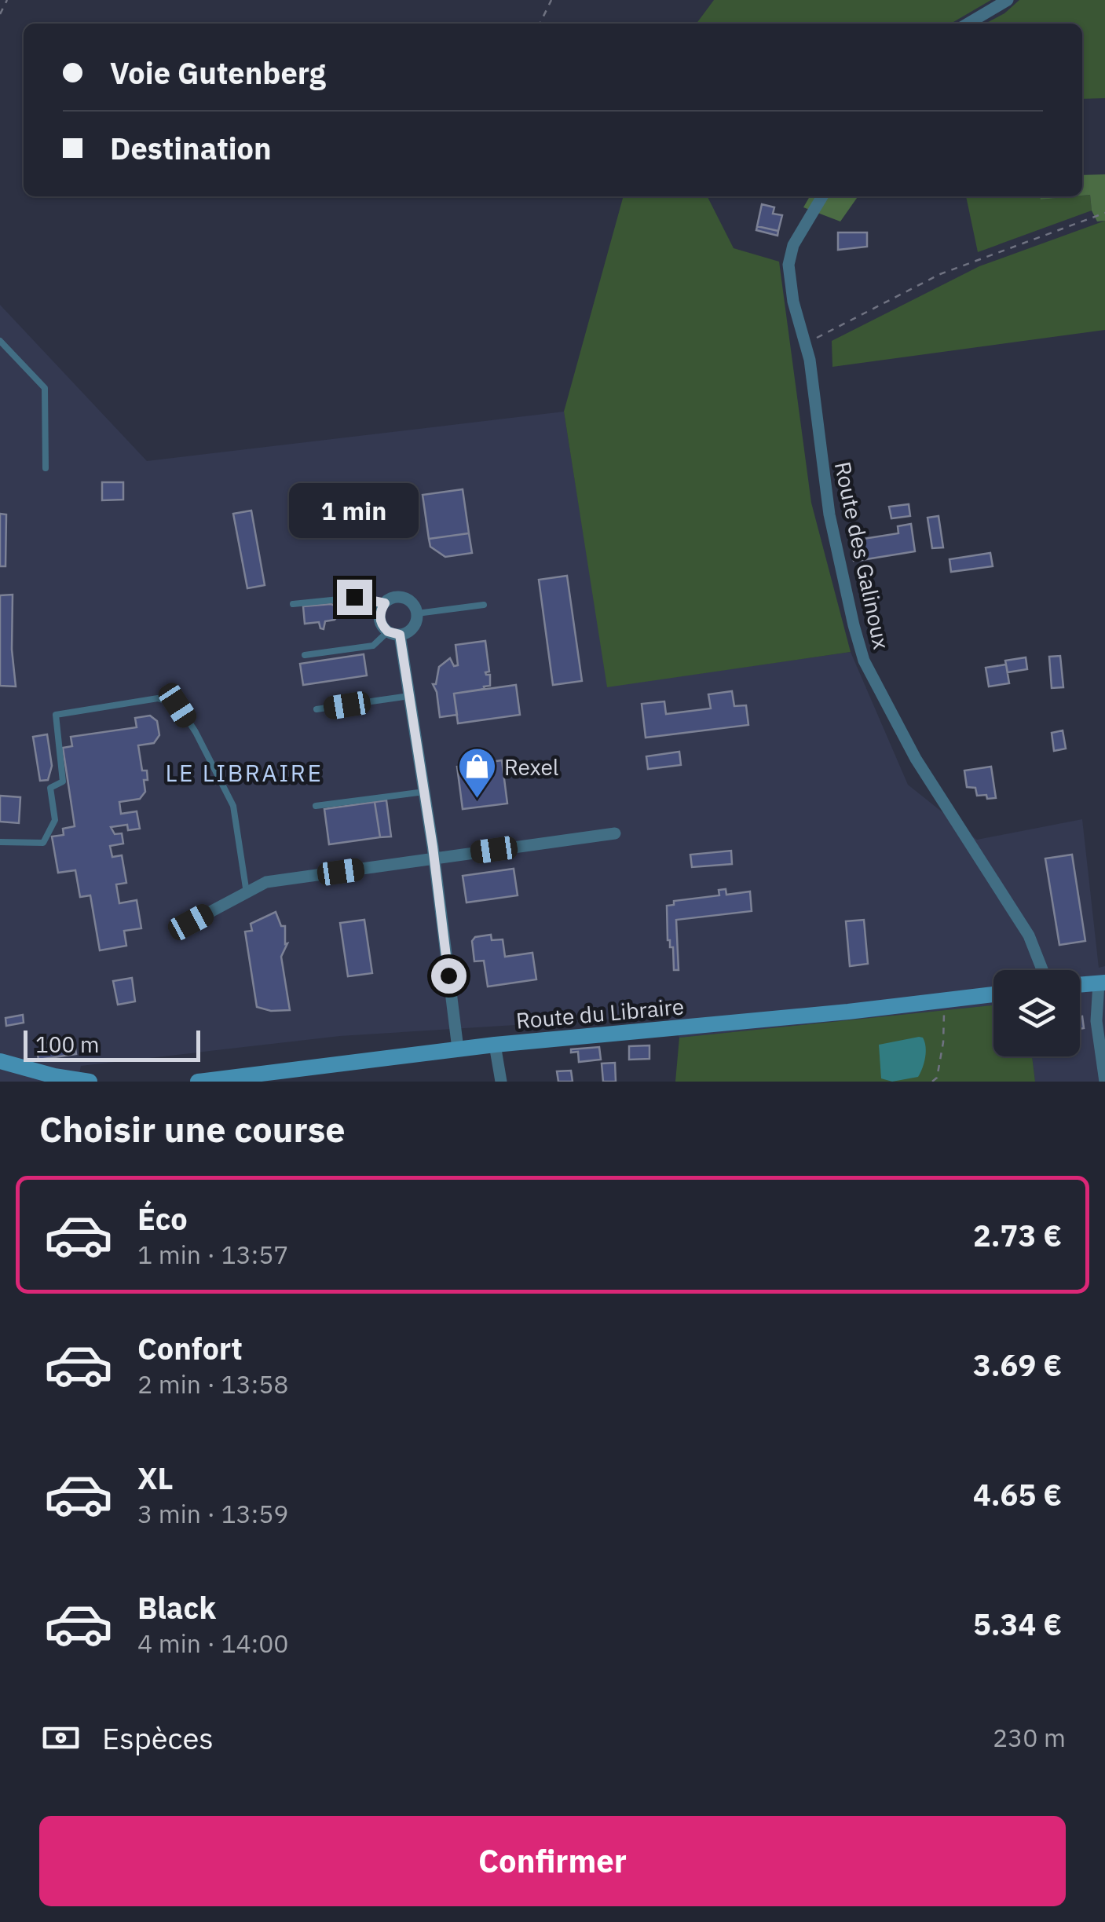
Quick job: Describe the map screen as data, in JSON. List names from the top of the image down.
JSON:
{
  "streets": {
    "main road": ["Route du Libraire"],
    "street": ["Route des Galinoux"]
  },
  "districts": ["LE LIBRAIRE"],
  "places": {
    "shop": ["Rexel"]
  },
  "scale_bar": "100 m",
  "page": {
    "banner": ["Voie Gutenberg", "Destination"],
    "bubble": "1 min",
    "scale": "100 m",
    "heading": "Choisir une course",
    "list": [
      {
        "name": "Éco",
        "note": "1 min · 13:57",
        "value": "2.73 €"
      },
      {
        "name": "Confort",
        "note": "2 min · 13:58",
        "value": "3.69 €"
      },
      {
        "name": "XL",
        "note": "3 min · 13:59",
        "value": "4.65 €"
      },
      {
        "name": "Black",
        "note": "4 min · 14:00",
        "value": "5.34 €"
      }
    ],
    "pay": ["Espèces", "230 m"],
    "buttons": "Confirmer"
  }
}
